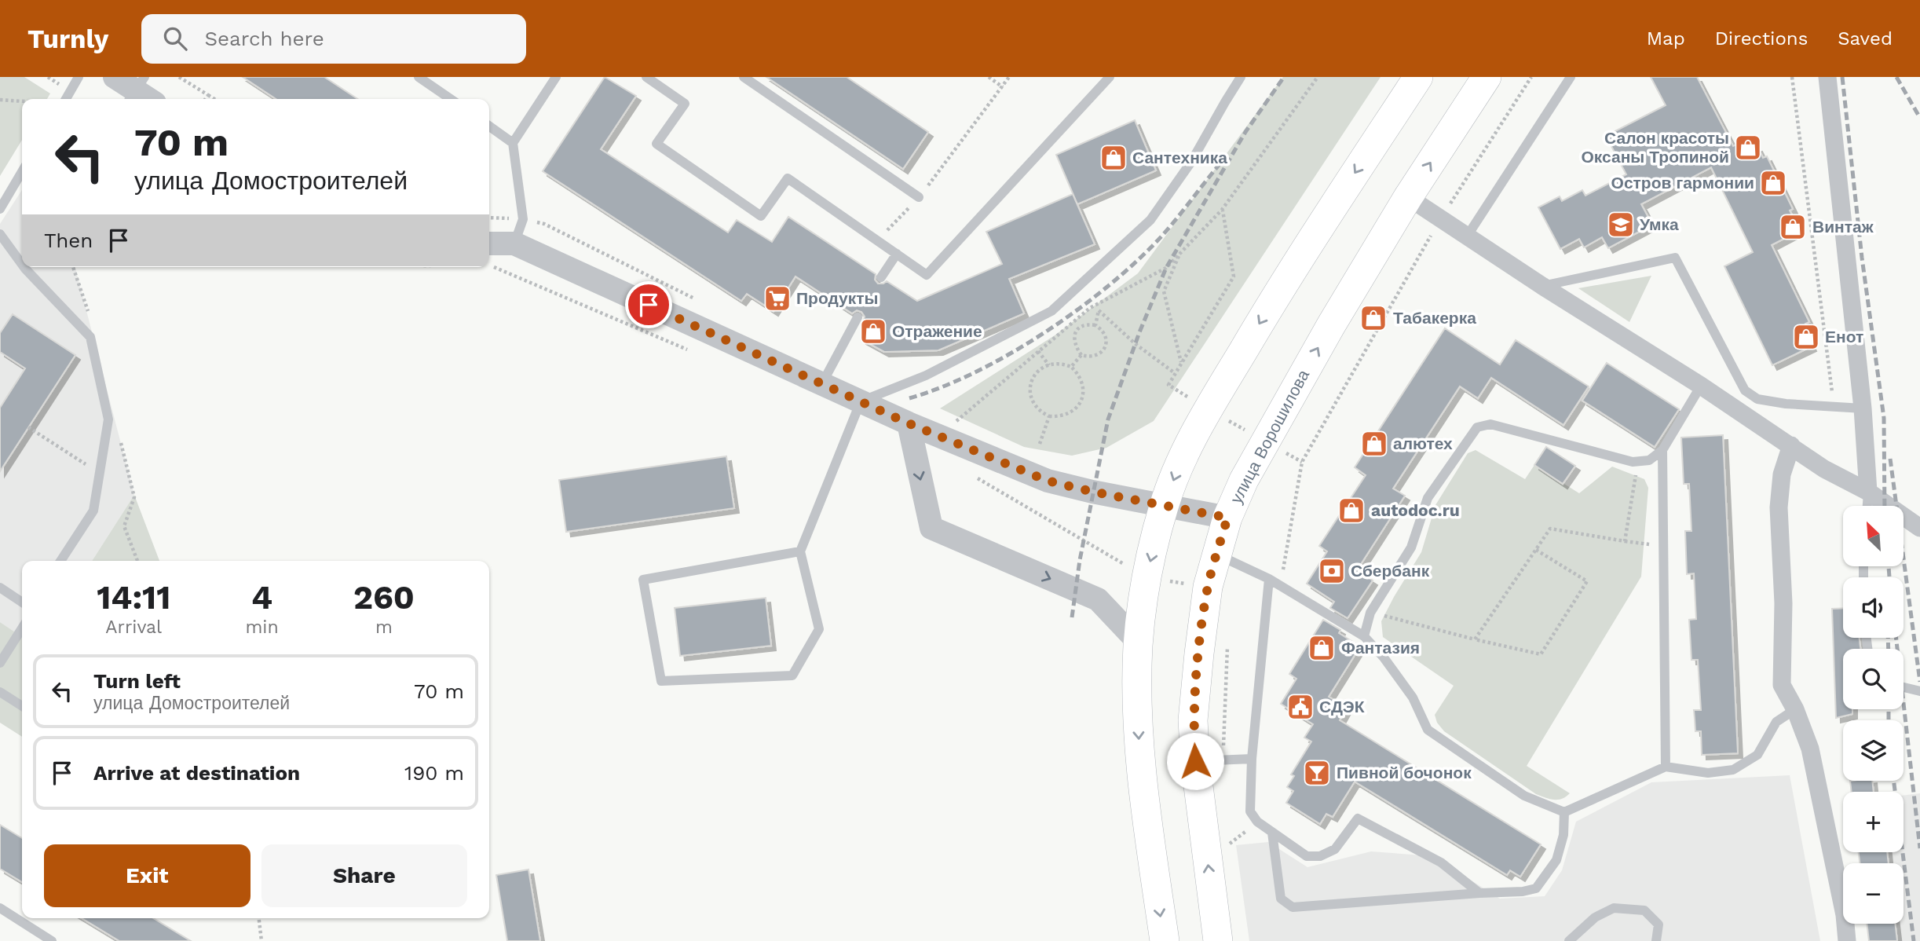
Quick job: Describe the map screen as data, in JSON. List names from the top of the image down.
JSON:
{
  "streets": {
    "main road": ["улица Ворошилова"]
  },
  "places": {
    "shop": [
      "Салон красоты Оксаны Тропиной",
      "Сантехника",
      "Остров гармонии",
      "Винтаж",
      "Табакерка",
      "Отражение",
      "Енот",
      "алютех",
      "autodoc.ru",
      "Фантазия"
    ],
    "school or university": ["Умка"],
    "supermarket": ["Продукты"],
    "bank": ["Сбербанк"],
    "public building": ["СДЭК"],
    "bar": ["Пивной бочонок"]
  },
  "north": "top left",
  "page": {
    "header": "Turnly",
    "search": "Search here",
    "nav": ["Map", "Directions", "Saved"],
    "turn": ["70 m", "улица Домостроителей"],
    "then": "Then",
    "map_buttons": ["+", "−"],
    "eta": [
      "14:11",
      "Arrival",
      "4",
      "min",
      "260",
      "m"
    ],
    "list": [
      {
        "name": "Turn left",
        "note": "улица Домостроителей",
        "value": "70 m"
      },
      {
        "name": "Arrive at destination",
        "value": "190 m"
      }
    ],
    "buttons": ["Exit", "Share"]
  }
}
